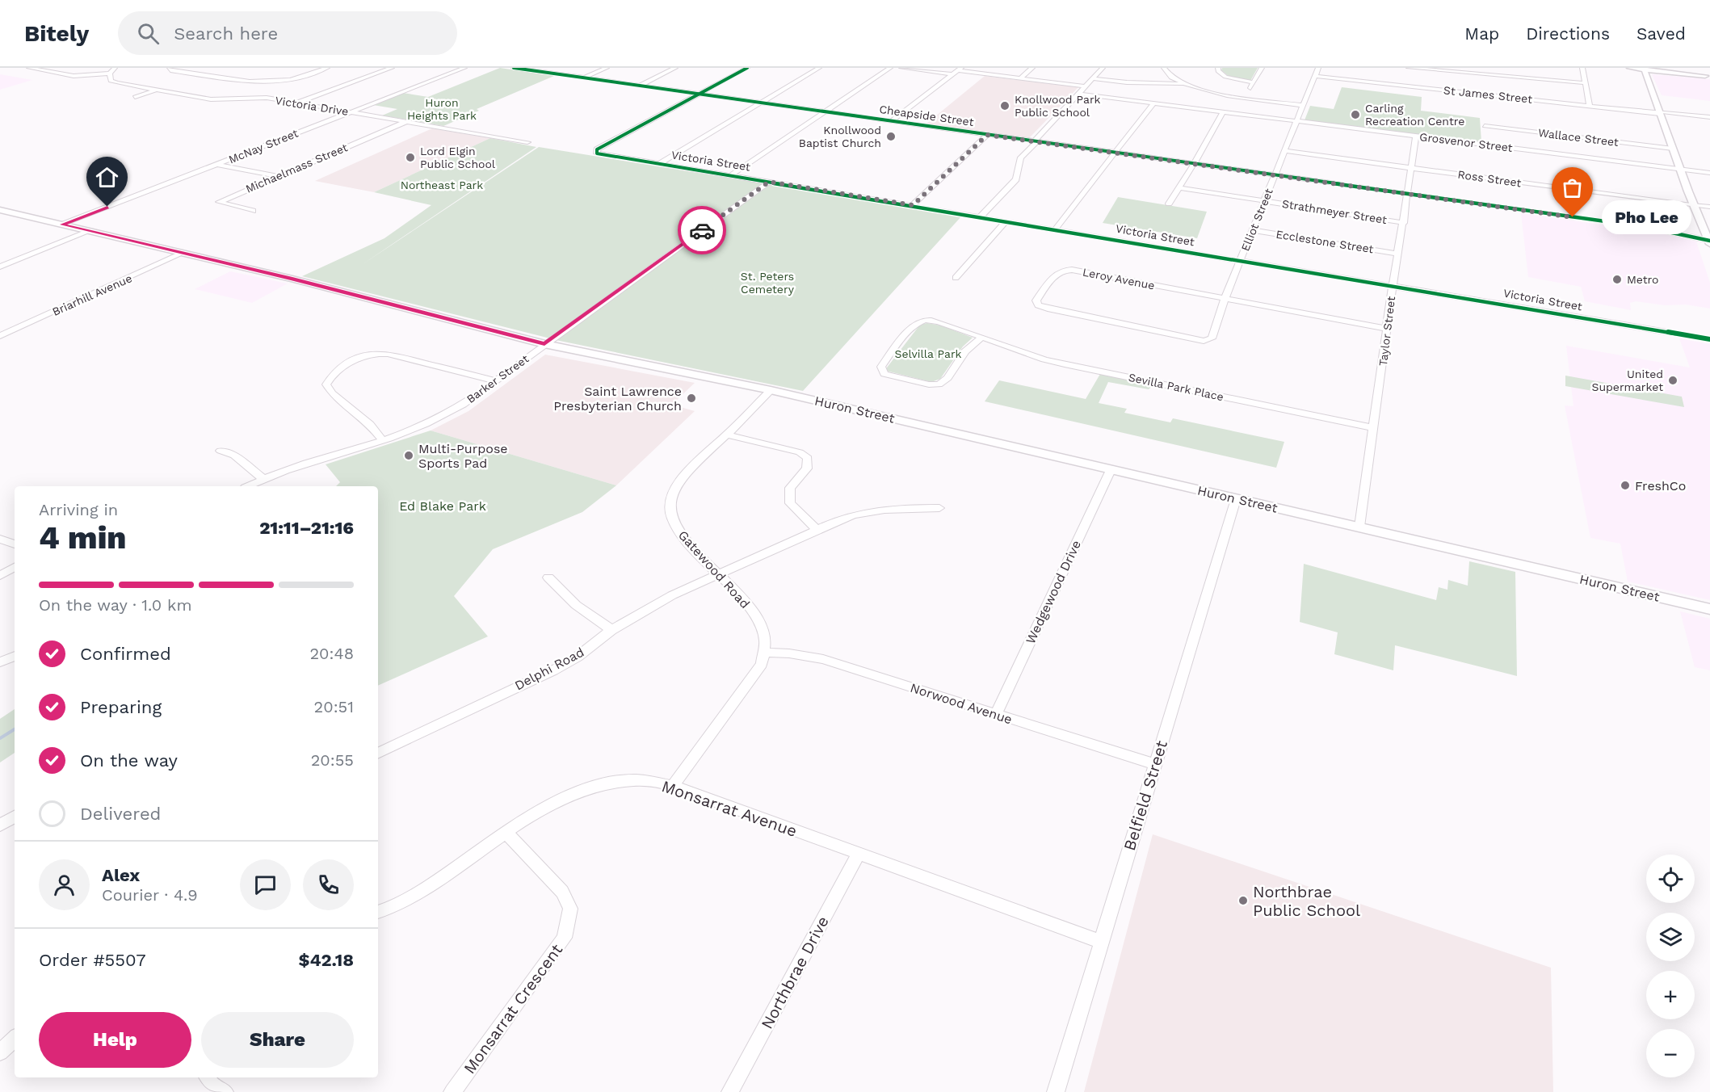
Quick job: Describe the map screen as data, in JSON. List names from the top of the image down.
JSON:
{
  "streets": {
    "main road": ["Huron Street"],
    "street": [
      "St James Street",
      "Victoria Drive",
      "Cheapside Street",
      "Wallace Street",
      "Grosvenor Street",
      "McNay Street",
      "Victoria Street",
      "Michaelmass Street",
      "Ross Street",
      "Strathmeyer Street",
      "Elliot Street",
      "Ecclestone Street",
      "Leroy Avenue",
      "Briarhill Avenue",
      "Taylor Street",
      "Barker Street",
      "Sevilla Park Place",
      "Gatewood Road",
      "Wedgewood Drive",
      "Delphi Road",
      "Norwood Avenue",
      "Belfield Street",
      "Monsarrat Avenue",
      "Northbrae Drive",
      "Monsarrat Crescent"
    ]
  },
  "crossings": [
    ["St James Street", "Elliot Street"],
    ["Victoria Drive", "McNay Street"],
    ["Victoria Drive", "Michaelmass Street"],
    ["Cheapside Street", "Victoria Street"],
    ["Cheapside Street", "Elliot Street"],
    ["Cheapside Street", "Taylor Street"],
    ["Grosvenor Street", "Elliot Street"],
    ["Grosvenor Street", "Taylor Street"],
    ["McNay Street", "Huron Street"],
    ["Victoria Street", "Elliot Street"],
    ["Victoria Street", "Taylor Street"],
    ["Victoria Street", "Barker Street"],
    ["Ross Street", "Elliot Street"],
    ["Ross Street", "Taylor Street"],
    ["Strathmeyer Street", "Elliot Street"],
    ["Strathmeyer Street", "Taylor Street"],
    ["Elliot Street", "Ecclestone Street"],
    ["Elliot Street", "Leroy Avenue"],
    ["Ecclestone Street", "Taylor Street"],
    ["Leroy Avenue", "Taylor Street"],
    ["Briarhill Avenue", "Huron Street"],
    ["Taylor Street", "Sevilla Park Place"],
    ["Taylor Street", "Huron Street"],
    ["Barker Street", "Huron Street"],
    ["Huron Street", "Gatewood Road"],
    ["Huron Street", "Wedgewood Drive"],
    ["Huron Street", "Belfield Street"],
    ["Gatewood Road", "Delphi Road"],
    ["Gatewood Road", "Norwood Avenue"],
    ["Wedgewood Drive", "Norwood Avenue"],
    ["Norwood Avenue", "Belfield Street"],
    ["Belfield Street", "Monsarrat Avenue"],
    ["Monsarrat Avenue", "Northbrae Drive"],
    ["Monsarrat Avenue", "Monsarrat Crescent"]
  ],
  "parks": [
    "Huron Heights Park",
    "Northeast Park",
    "St. Peters Cemetery",
    "Selvilla Park",
    "Ed Blake Park"
  ],
  "places": [
    "Knollwood Park Public School",
    "Carling Recreation Centre",
    "Knollwood Baptist Church",
    "Lord Elgin Public School",
    "Pho Lee",
    "Metro",
    "United Supermarket",
    "Saint Lawrence Presbyterian Church",
    "Multi-Purpose Sports Pad",
    "FreshCo",
    "Northbrae Public School"
  ],
  "page": {
    "header": "Bitely",
    "search": "Search here",
    "nav": ["Map", "Directions", "Saved"],
    "bubble": "Pho Lee",
    "heading": ["4 min", "Arriving in", "21:11–21:16"],
    "panel": [
      "Alex",
      "Courier · 4.9",
      "Order #5507",
      "$42.18"
    ],
    "bar": "On the way · 1.0 km",
    "list": [
      ["Confirmed", "20:48"],
      ["Preparing", "20:51"],
      ["On the way", "20:55"],
      "Delivered"
    ],
    "map_buttons": ["+", "−"],
    "buttons": ["Help", "Share"]
  }
}
